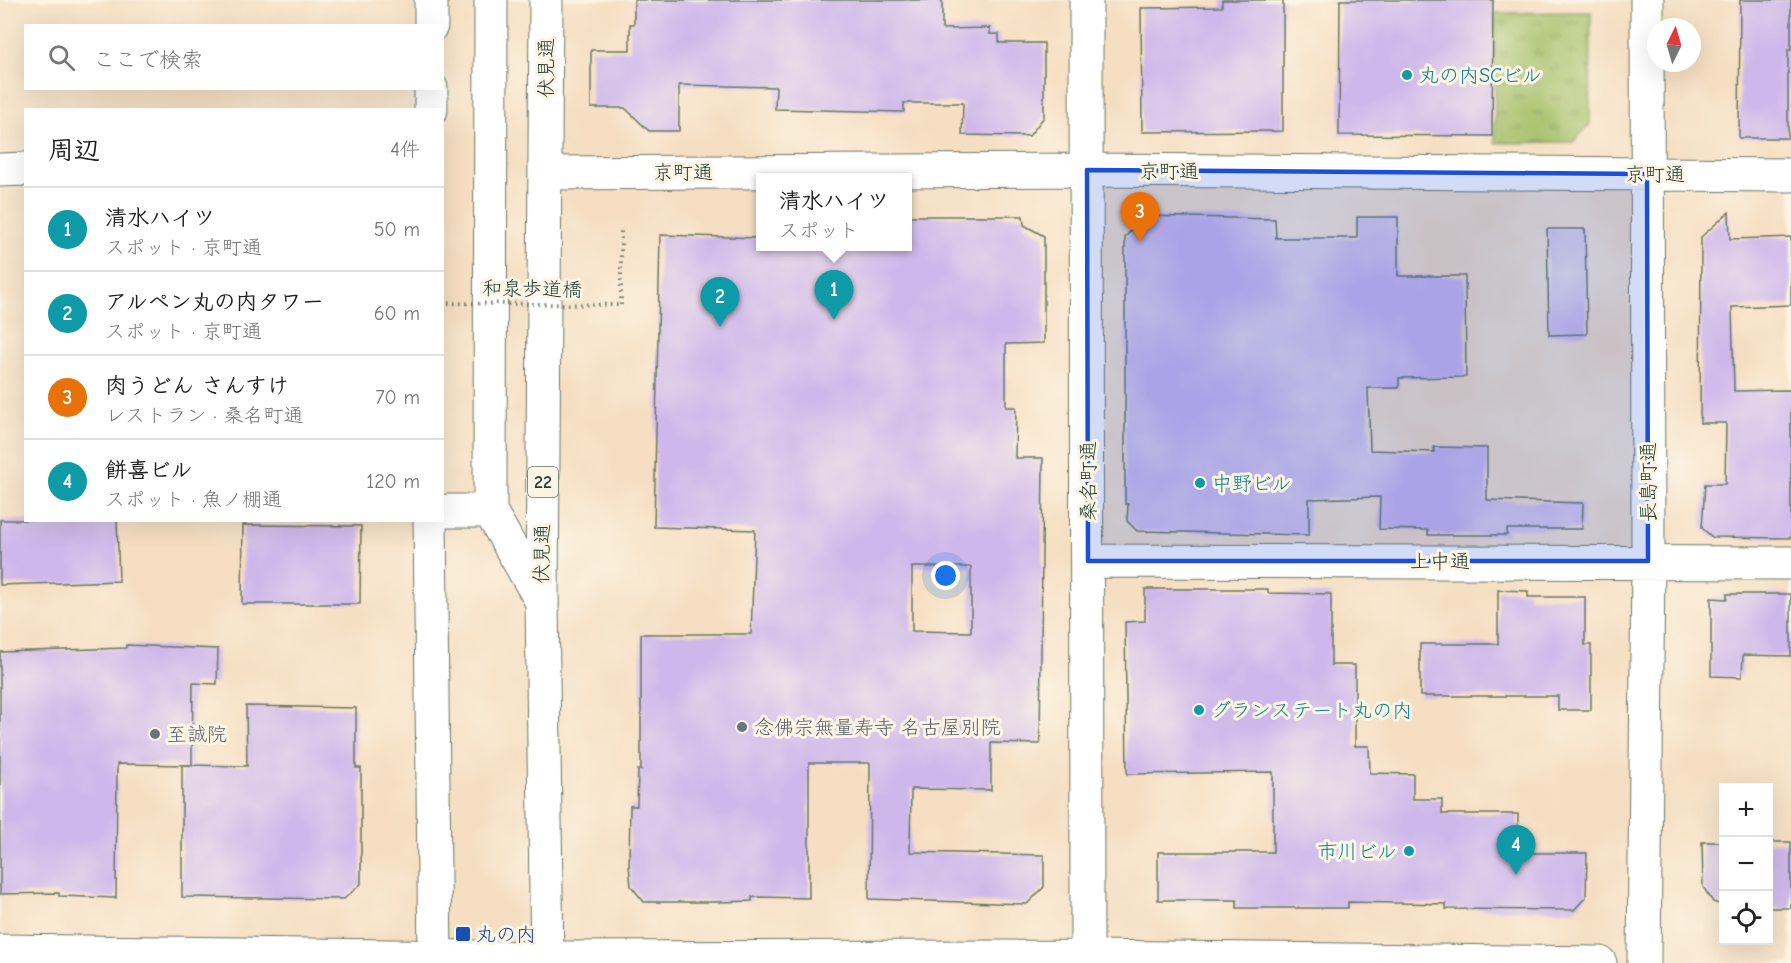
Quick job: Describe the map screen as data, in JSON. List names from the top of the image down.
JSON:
{
  "streets": {
    "main road": [
      "伏見通",
      "京町通",
      "桑名町通",
      "22",
      "長島町通",
      "上中通"
    ],
    "path": ["和泉歩道橋"]
  },
  "crossings": [
    ["伏見通", "京町通"],
    ["京町通", "桑名町通"],
    ["京町通", "長島町通"],
    ["桑名町通", "上中通"],
    ["長島町通", "上中通"]
  ],
  "places": {
    "other": [
      "丸の内SCビル",
      "中野ビル",
      "グランステート丸の内",
      "念佛宗無量寿寺 名古屋別院",
      "至誠院",
      "市川ビル"
    ],
    "transit": ["丸の内"]
  },
  "north": "top",
  "page": {
    "search": "ここで検索",
    "heading": ["周辺", "4件"],
    "popup": ["清水ハイツ", "スポット"],
    "list": [
      {
        "mark": "1",
        "name": "清水ハイツ",
        "note": "スポット · 京町通",
        "value": "50 m"
      },
      {
        "mark": "2",
        "name": "アルペン丸の内タワー",
        "note": "スポット · 京町通",
        "value": "60 m"
      },
      {
        "mark": "3",
        "name": "肉うどん さんすけ",
        "note": "レストラン · 桑名町通",
        "value": "70 m"
      },
      {
        "mark": "4",
        "name": "餅喜ビル",
        "note": "スポット · 魚ノ棚通",
        "value": "120 m"
      }
    ],
    "pins": [
      "3",
      "1",
      "2",
      "4"
    ],
    "map_buttons": ["+", "−"]
  }
}
